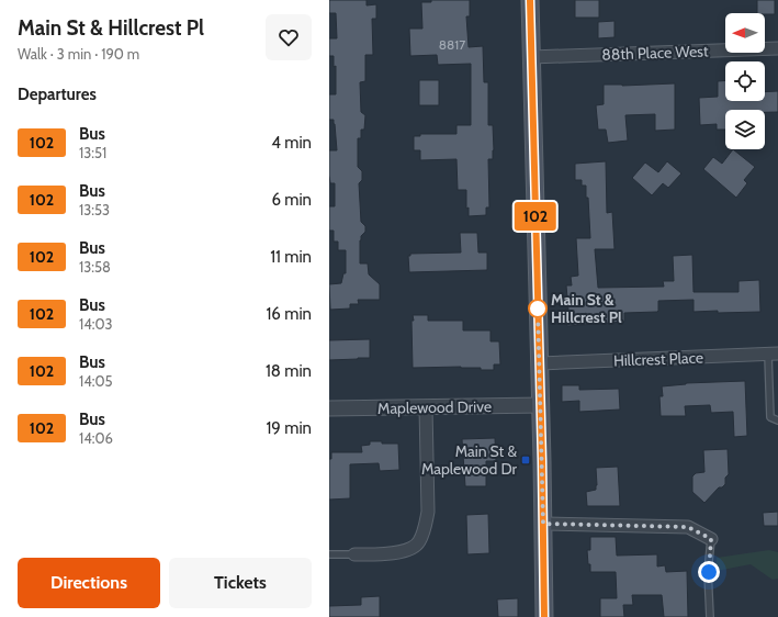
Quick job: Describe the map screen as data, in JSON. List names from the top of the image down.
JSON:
{
  "streets": {
    "street": ["88th Place West", "Hillcrest Place", "Maplewood Drive"]
  },
  "places": {
    "other": ["Main St & Hillcrest Pl"],
    "transit": ["Main St & Maplewood Dr"]
  },
  "lines": ["bus line 102"],
  "house_numbers": ["8817"],
  "north": "left",
  "page": {
    "heading": [
      ["Main St & Hillcrest Pl", "Walk · 3 min · 190 m"],
      "Departures"
    ],
    "on_map": "102",
    "list": [
      {
        "mark": "102",
        "name": "Bus",
        "note": "13:51",
        "value": "4 min"
      },
      {
        "mark": "102",
        "name": "Bus",
        "note": "13:53",
        "value": "6 min"
      },
      {
        "mark": "102",
        "name": "Bus",
        "note": "13:58",
        "value": "11 min"
      },
      {
        "mark": "102",
        "name": "Bus",
        "note": "14:03",
        "value": "16 min"
      },
      {
        "mark": "102",
        "name": "Bus",
        "note": "14:05",
        "value": "18 min"
      },
      {
        "mark": "102",
        "name": "Bus",
        "note": "14:06",
        "value": "19 min"
      }
    ],
    "buttons": ["Directions", "Tickets"]
  }
}
